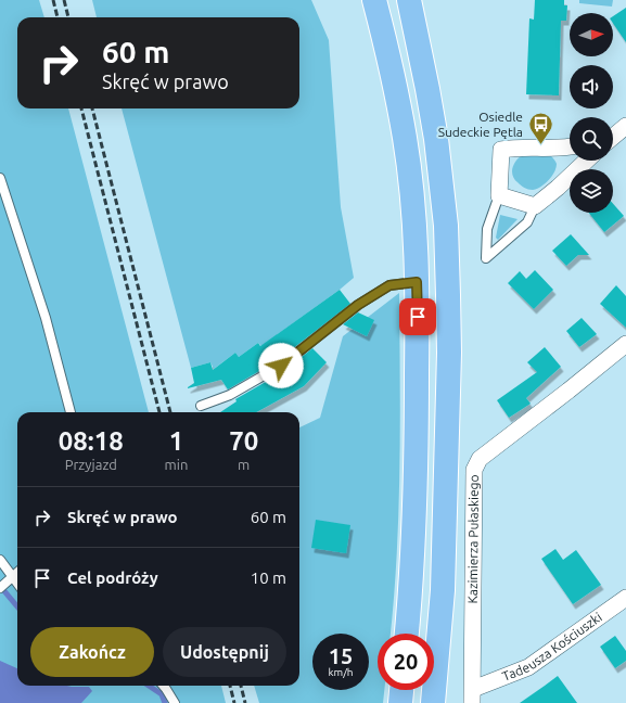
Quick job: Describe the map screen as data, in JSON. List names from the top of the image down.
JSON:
{
  "streets": {
    "street": ["Kazimierza Pułaskiego", "Tadeusza Kościuszki"]
  },
  "crossings": [
    ["Kazimierza Pułaskiego", "Tadeusza Kościuszki"]
  ],
  "places": {
    "bus stop": ["Osiedle Sudeckie Pętla"]
  },
  "north": "right",
  "page": {
    "turn": ["60 m", "Skręć w prawo"],
    "eta": [
      "08:18",
      "Przyjazd",
      "1",
      "min",
      "70",
      "m"
    ],
    "list": [
      {
        "name": "Skręć w prawo",
        "value": "60 m"
      },
      {
        "name": "Cel podróży",
        "value": "10 m"
      }
    ],
    "buttons": ["Zakończ", "Udostępnij"],
    "speed": "15 km/h",
    "limit": "20"
  }
}
